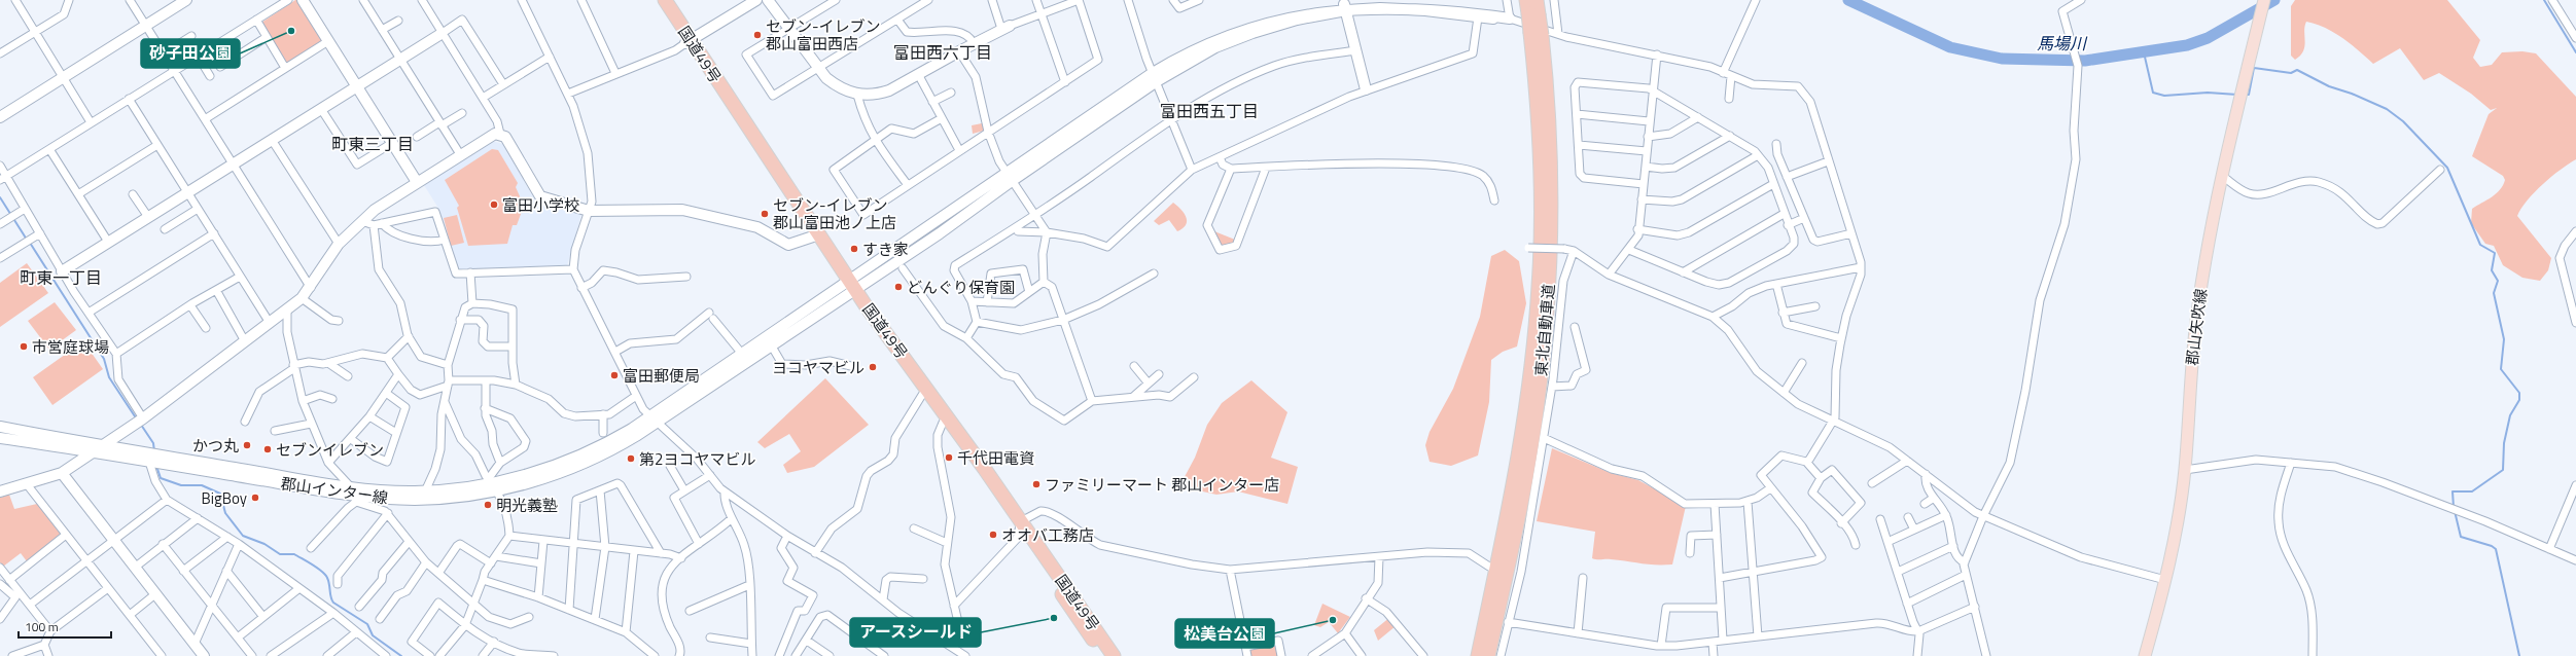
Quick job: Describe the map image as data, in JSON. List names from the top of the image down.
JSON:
{
  "streets": {
    "highway": ["国道49号", "東北自動車道"],
    "main road": ["郡山矢吹線"],
    "street": ["郡山インター線"]
  },
  "districts": [
    "富田西六丁目",
    "富田西五丁目",
    "町東三丁目",
    "町東一丁目"
  ],
  "water": ["馬場川"],
  "places": [
    "砂子田公園",
    "セブン-イレブン 郡山富田西店",
    "富田小学校",
    "セブン-イレブン 郡山富田池ノ上店",
    "すき家",
    "どんぐり保育園",
    "市営庭球場",
    "ヨコヤマビル",
    "富田郵便局",
    "かつ丸",
    "セブンイレブン",
    "千代田電資",
    "第2ヨコヤマビル",
    "ファミリーマート 郡山インター店",
    "BigBoy",
    "明光義塾",
    "オオバ工務店",
    "アースシールド",
    "松美台公園"
  ],
  "scale_bar": "100 m"
}
